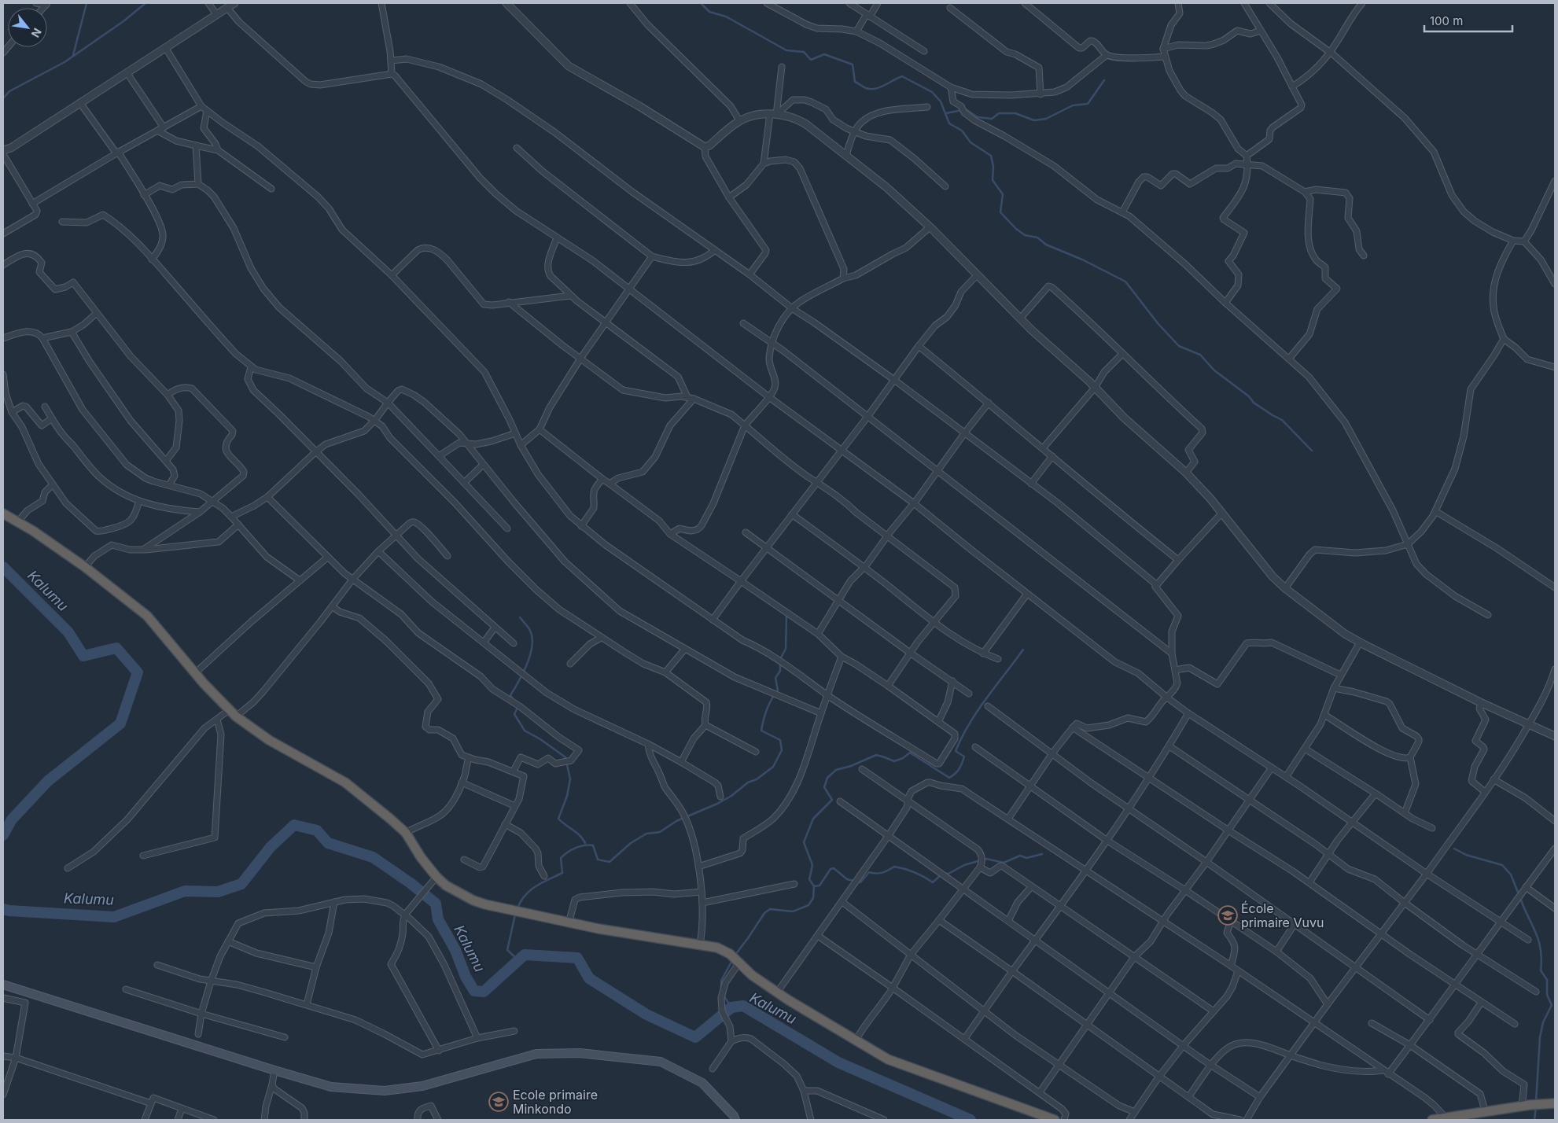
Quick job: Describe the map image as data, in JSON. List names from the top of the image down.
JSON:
{
  "water": ["Kalumu"],
  "places": {
    "school or university": ["École primaire Vuvu", "Ecole primaire Minkondo"]
  },
  "scale_bar": "100 m",
  "north": "bottom right"
}
